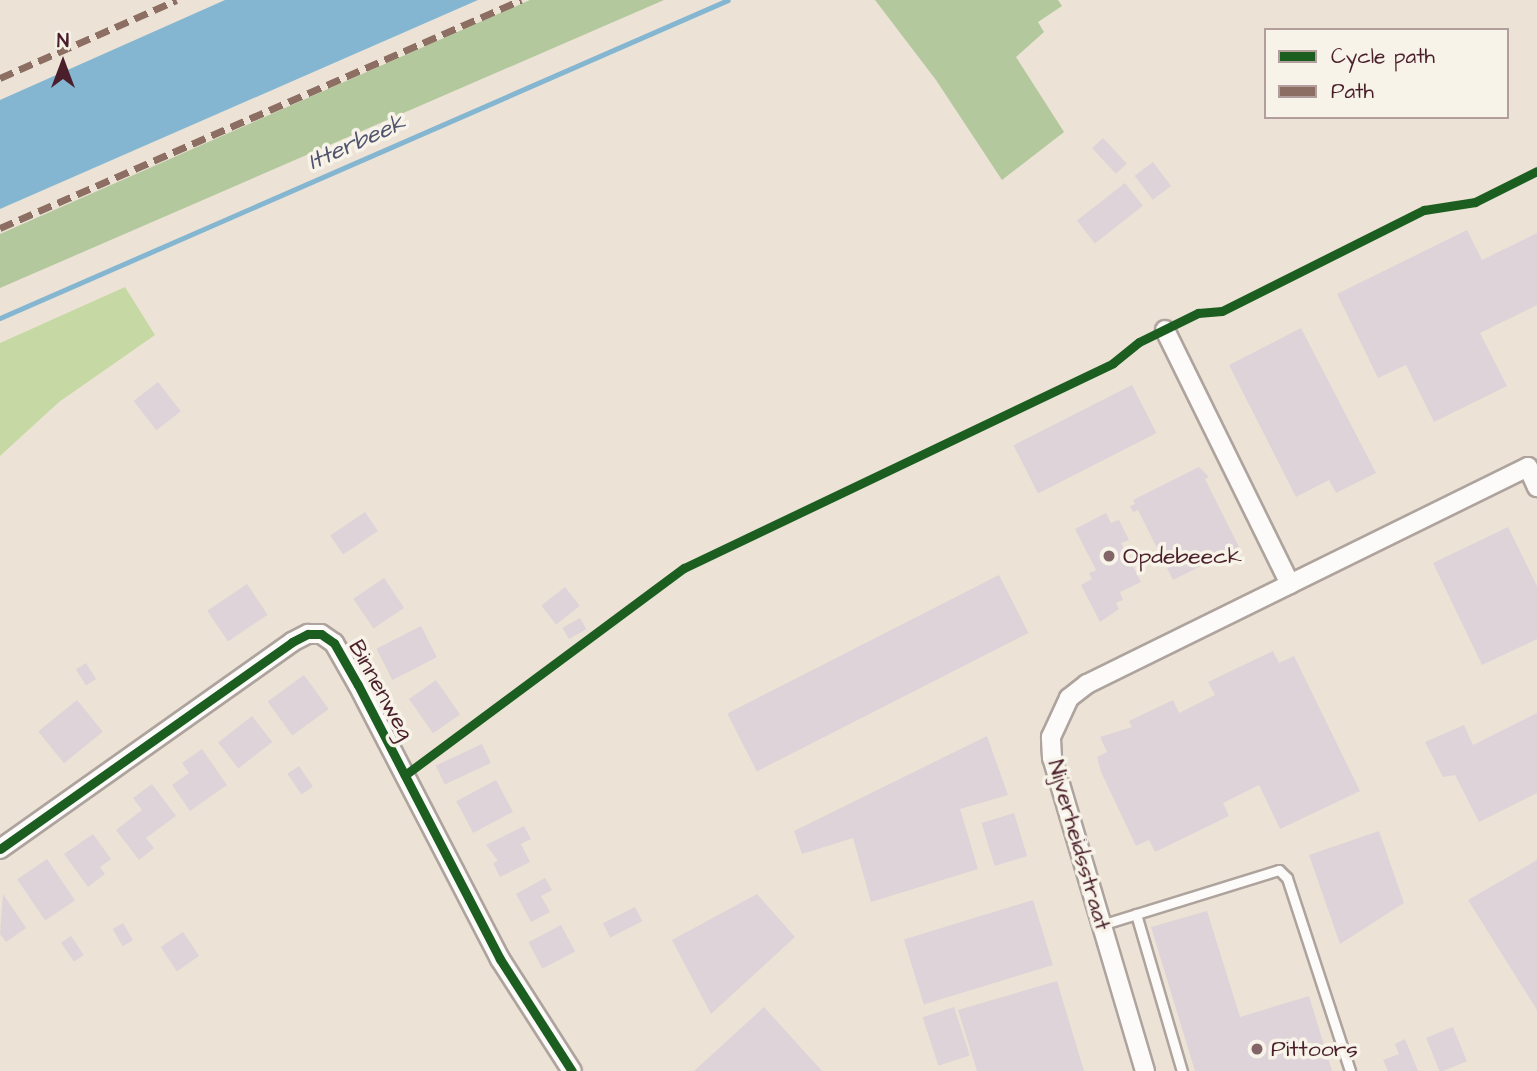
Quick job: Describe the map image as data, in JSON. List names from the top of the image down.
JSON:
{
  "streets": {
    "street": ["Binnenweg", "Nijverheidsstraat"]
  },
  "water": ["Itterbeek"],
  "places": ["Opdebeeck", "Pittoors"],
  "legend": ["Cycle path", "Path"],
  "north": "top"
}
